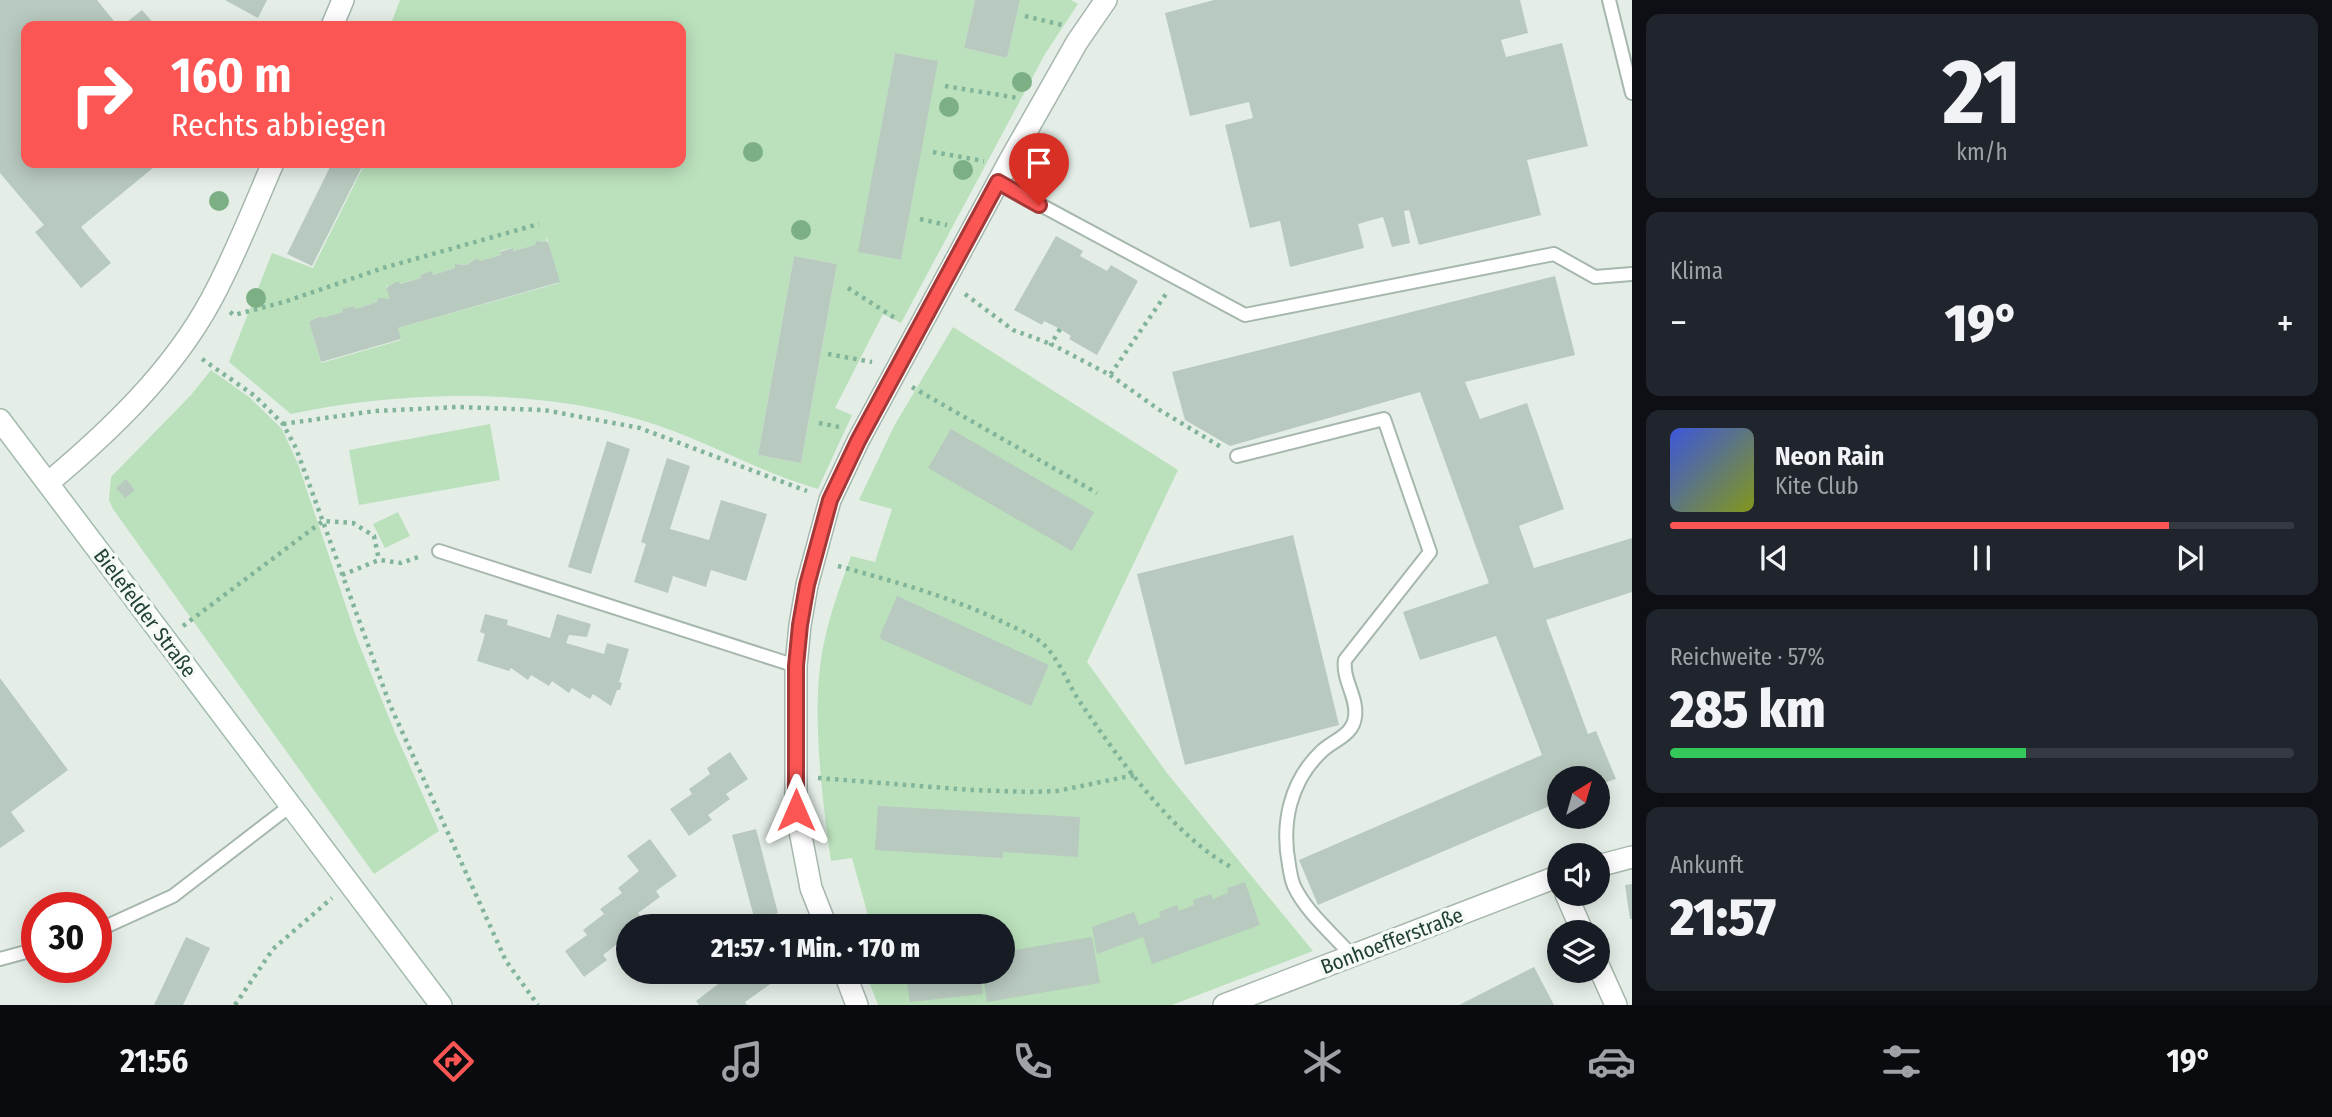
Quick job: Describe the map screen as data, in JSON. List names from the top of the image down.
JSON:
{
  "streets": {
    "street": ["Bielefelder Straße", "Bonhoefferstraße"]
  },
  "north": "top right",
  "page": {
    "tile": [
      ["21", "km/h"],
      "Klima",
      ["Reichweite · 57%", "285 km"],
      ["Ankunft", "21:57"]
    ],
    "turn": ["160 m", "Rechts abbiegen"],
    "heat": ["−", "19°", "+"],
    "song": ["Neon Rain", "Kite Club"],
    "limit": "30",
    "trip": "21:57 · 1 Min. · 170 m",
    "tabs": ["21:56", "19°"]
  }
}
